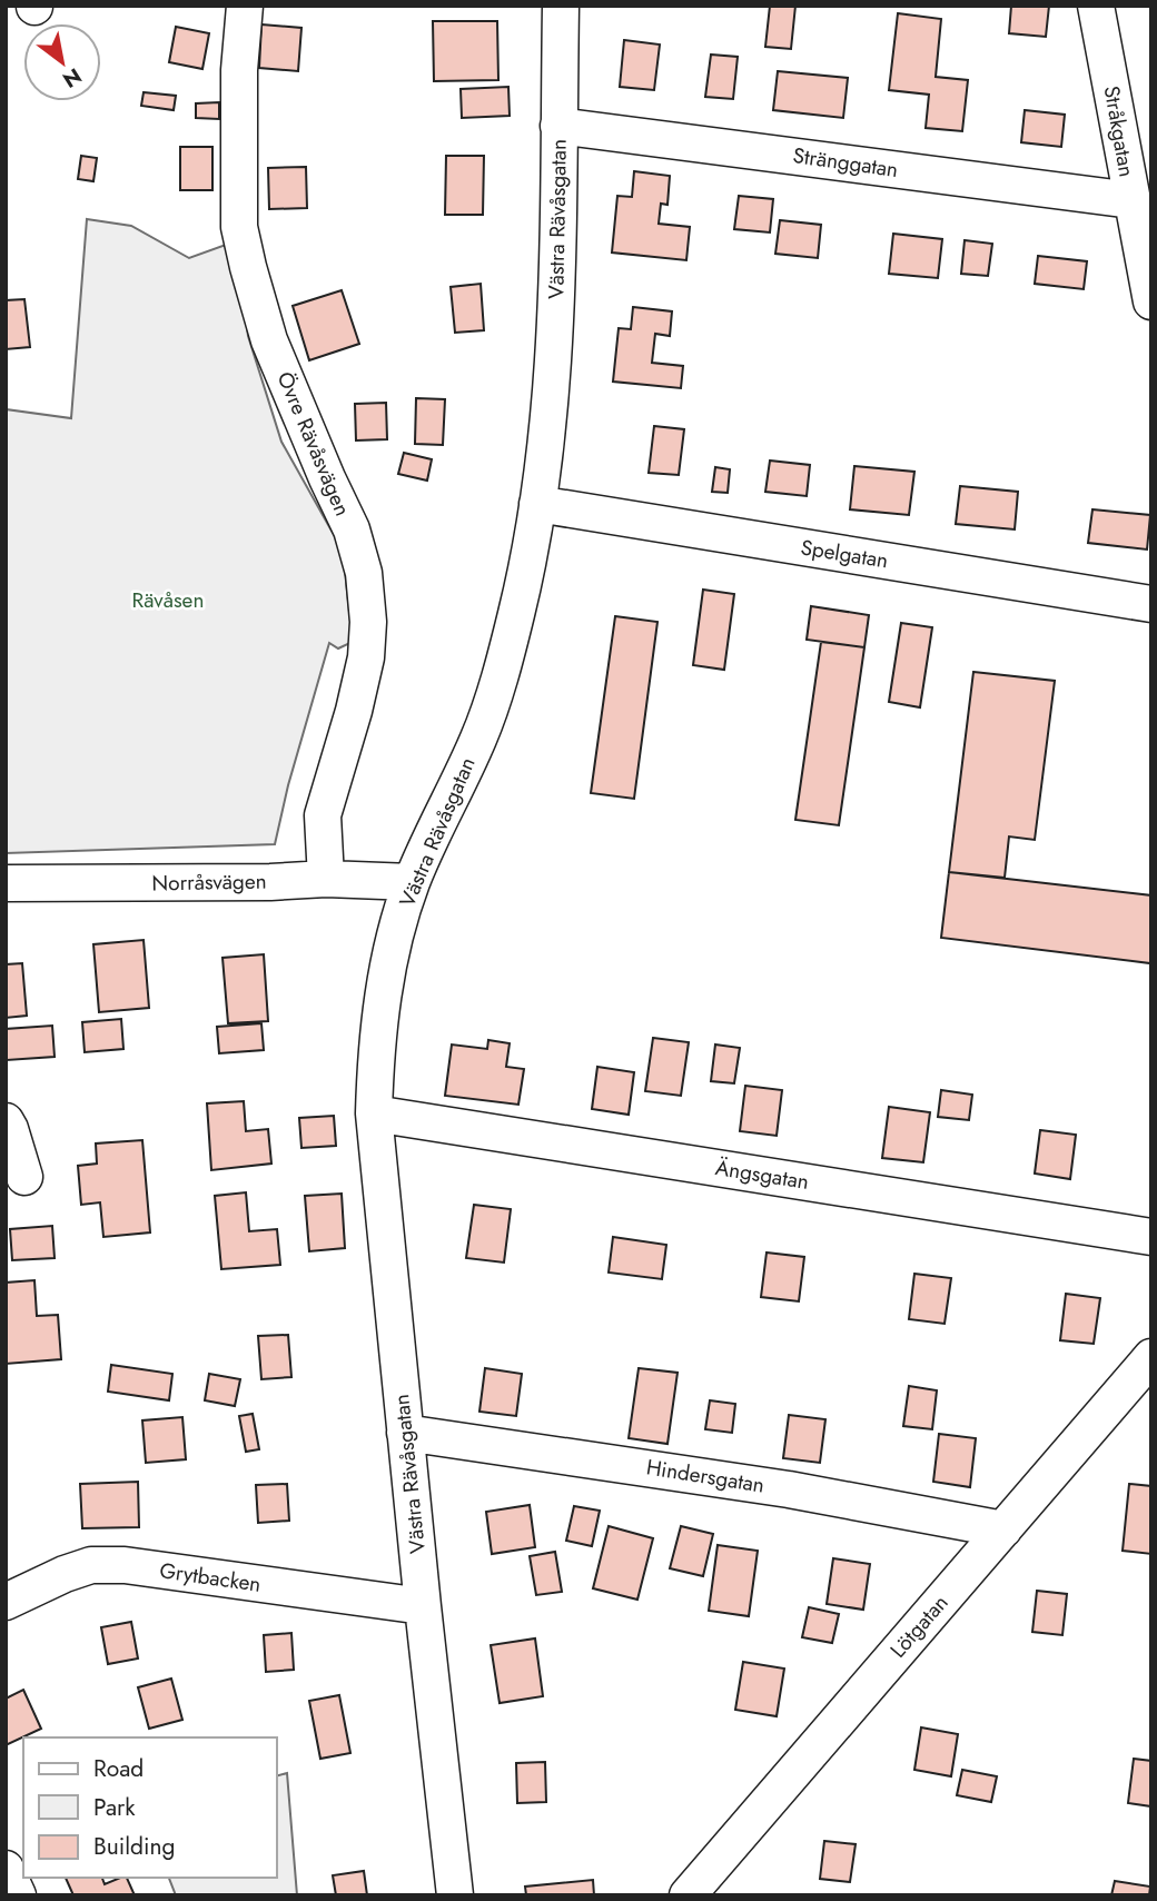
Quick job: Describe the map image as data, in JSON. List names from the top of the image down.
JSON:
{
  "streets": {
    "street": [
      "Stråkgatan",
      "Stränggatan",
      "Västra Rävåsgatan",
      "Övre Rävåsvägen",
      "Spelgatan",
      "Norråsvägen",
      "Ängsgatan",
      "Hindersgatan",
      "Grytbacken",
      "Lötgatan"
    ]
  },
  "crossings": [
    ["Stråkgatan", "Stränggatan"],
    ["Stränggatan", "Västra Rävåsgatan"],
    ["Västra Rävåsgatan", "Spelgatan"],
    ["Västra Rävåsgatan", "Norråsvägen"],
    ["Västra Rävåsgatan", "Ängsgatan"],
    ["Västra Rävåsgatan", "Hindersgatan"],
    ["Västra Rävåsgatan", "Grytbacken"],
    ["Övre Rävåsvägen", "Norråsvägen"],
    ["Hindersgatan", "Lötgatan"]
  ],
  "parks": ["Rävåsen"],
  "legend": ["Road", "Park", "Building"],
  "north": "bottom right"
}
